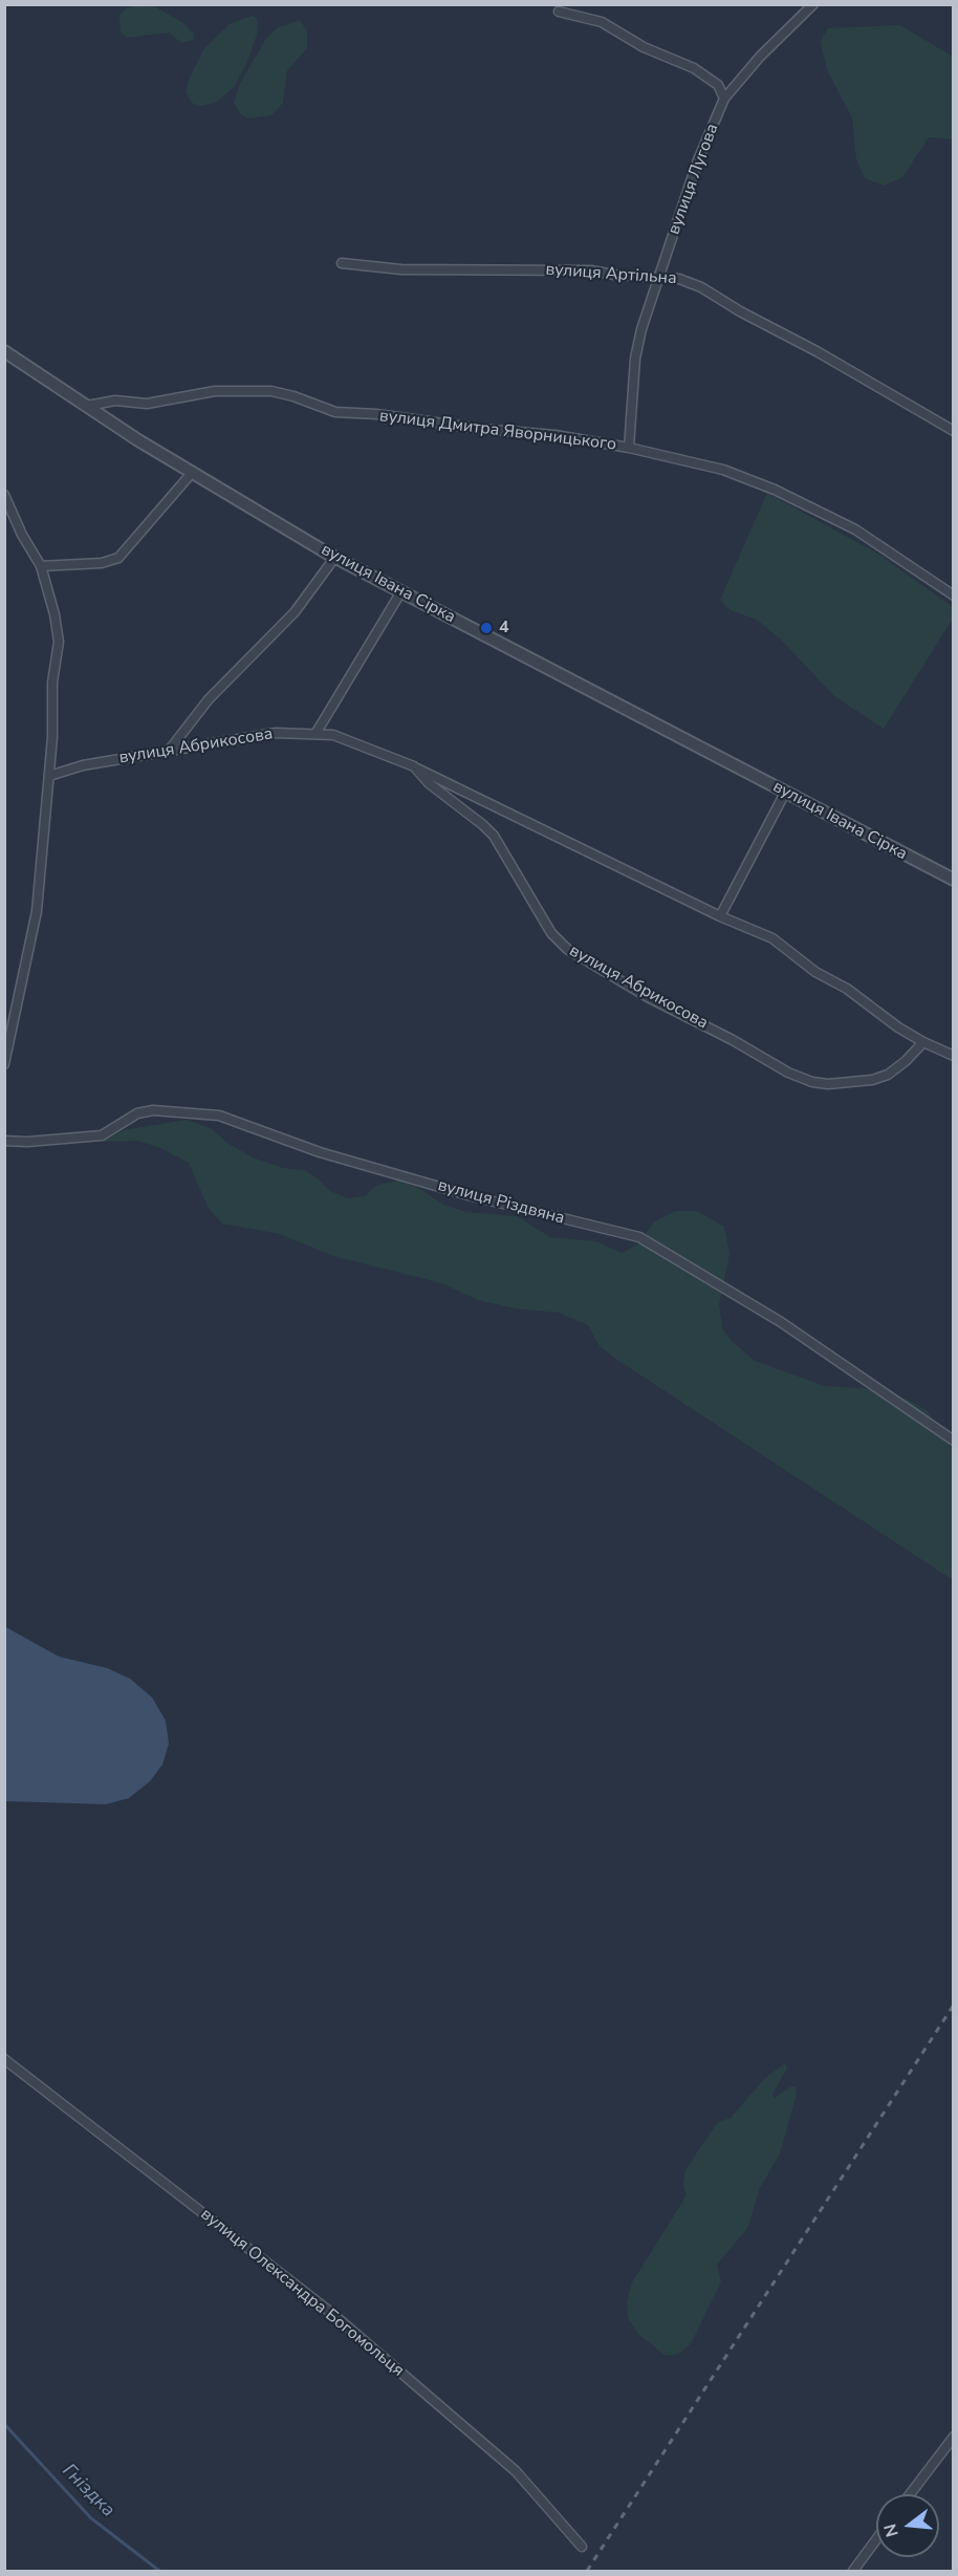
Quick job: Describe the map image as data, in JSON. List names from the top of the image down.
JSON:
{
  "streets": {
    "street": [
      "вулиця Лугова",
      "вулиця Артільна",
      "вулиця Дмитра Яворницького",
      "вулиця Івана Сірка",
      "вулиця Абрикосова",
      "вулиця Різдвяна",
      "вулиця Олександра Богомольця"
    ]
  },
  "crossings": [
    ["вулиця Лугова", "вулиця Артільна"],
    ["вулиця Лугова", "вулиця Дмитра Яворницького"],
    ["вулиця Дмитра Яворницького", "вулиця Івана Сірка"]
  ],
  "water": ["Гніздка"],
  "places": ["4"],
  "north": "left"
}
